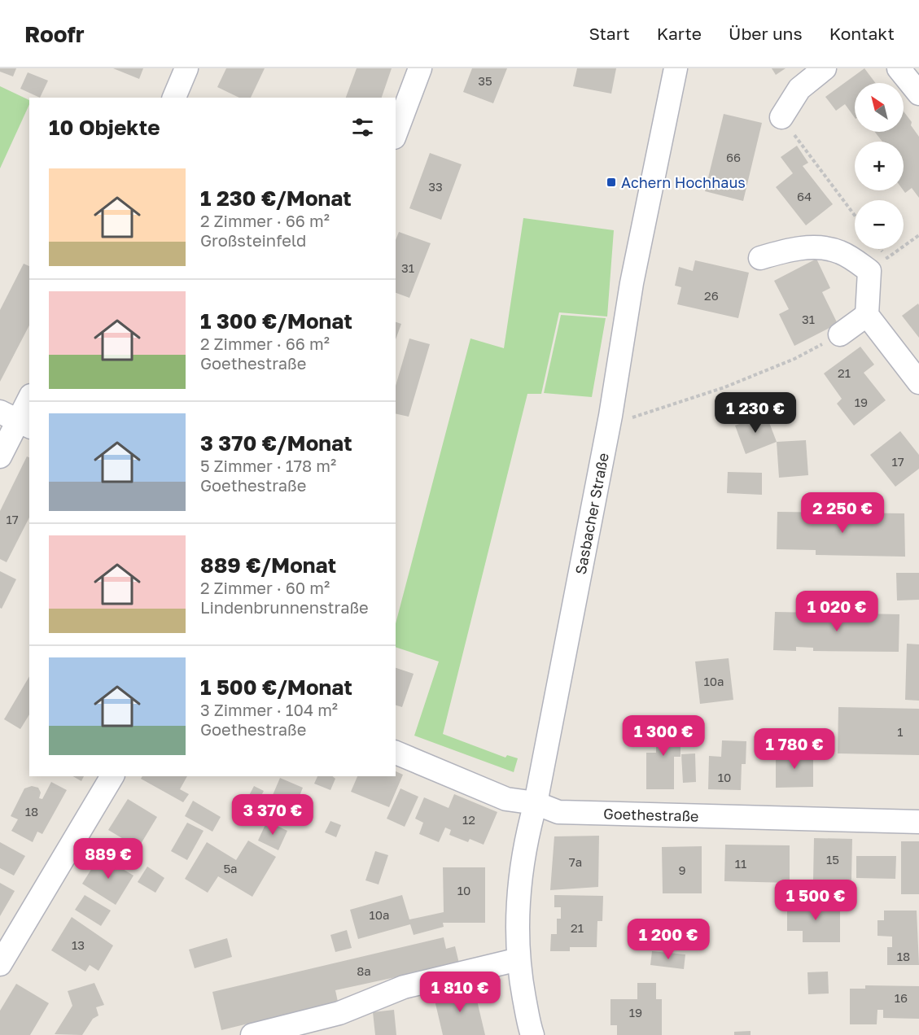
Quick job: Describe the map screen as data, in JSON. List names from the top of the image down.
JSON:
{
  "streets": {
    "street": ["Sasbacher Straße", "Goethestraße"]
  },
  "crossings": [
    ["Sasbacher Straße", "Goethestraße"]
  ],
  "places": {
    "transit": ["Achern Hochhaus"]
  },
  "house_numbers": [
    "35",
    "66",
    "33",
    "64",
    "31",
    "26",
    "31",
    "21",
    "19",
    "17",
    "17",
    "10a",
    "1",
    "10",
    "18",
    "12",
    "15",
    "7a",
    "11",
    "5a",
    "9",
    "10",
    "10a",
    "21",
    "13",
    "18",
    "8a",
    "16",
    "19"
  ],
  "north": "top left",
  "page": {
    "header": "Roofr",
    "nav": [
      "Start",
      "Karte",
      "Über uns",
      "Kontakt"
    ],
    "map_buttons": ["+", "−"],
    "heading": "10 Objekte",
    "list": [
      {
        "name": "1 230 €/Monat",
        "note": "2 Zimmer · 66 m² · Großsteinfeld"
      },
      {
        "name": "1 300 €/Monat",
        "note": "2 Zimmer · 66 m² · Goethestraße"
      },
      {
        "name": "3 370 €/Monat",
        "note": "5 Zimmer · 178 m² · Goethestraße"
      },
      {
        "name": "889 €/Monat",
        "note": "2 Zimmer · 60 m² · Lindenbrunnenstraße"
      },
      {
        "name": "1 500 €/Monat",
        "note": "3 Zimmer · 104 m² · Goethestraße"
      }
    ],
    "price": [
      "1 230 €",
      "2 250 €",
      "1 020 €",
      "1 300 €",
      "1 780 €",
      "3 370 €",
      "889 €",
      "1 500 €",
      "1 200 €",
      "1 810 €"
    ]
  }
}
